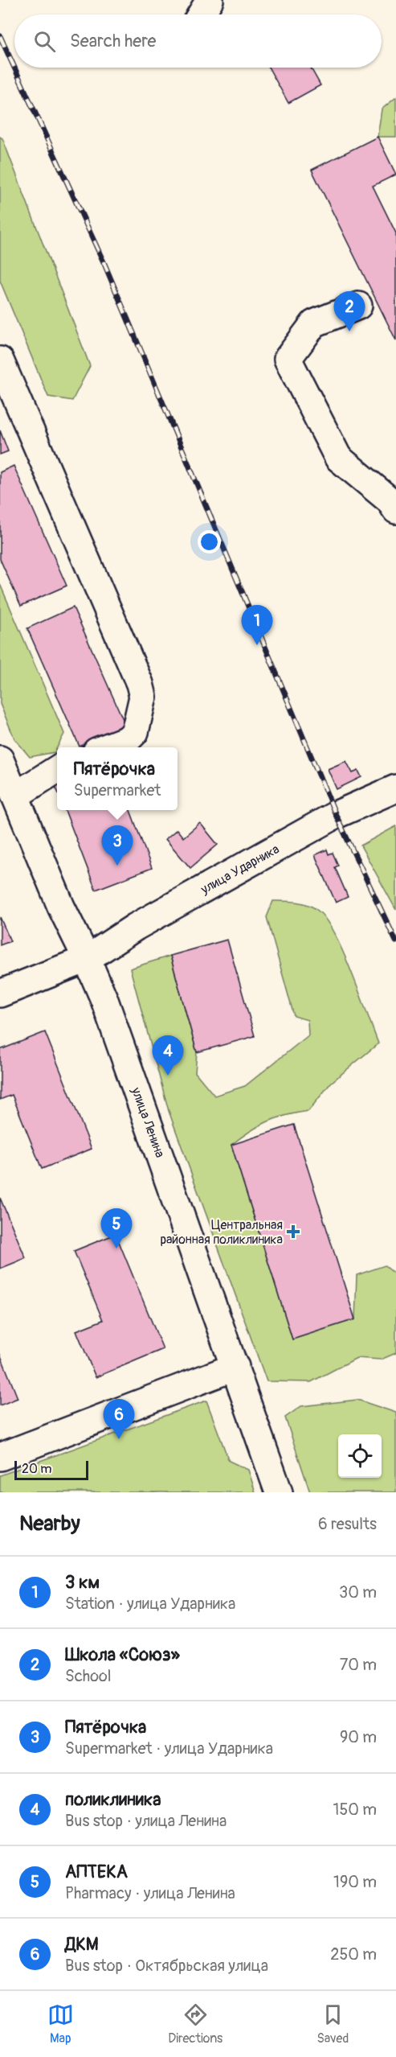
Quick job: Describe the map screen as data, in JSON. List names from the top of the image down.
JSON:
{
  "streets": {
    "main road": ["улица Ударника", "улица Ленина"]
  },
  "crossings": [
    ["улица Ударника", "улица Ленина"]
  ],
  "places": {
    "health": ["Центральная районная поликлиника"]
  },
  "scale_bar": "20 m",
  "page": {
    "search": "Search here",
    "pins": [
      "2",
      "1",
      "3",
      "4",
      "5",
      "6"
    ],
    "popup": ["Пятёрочка", "Supermarket"],
    "scale": "20 m",
    "heading": ["Nearby", "6 results"],
    "list": [
      {
        "mark": "1",
        "name": "3 км",
        "note": "Station · улица Ударника",
        "value": "30 m"
      },
      {
        "mark": "2",
        "name": "Школа «Союз»",
        "note": "School",
        "value": "70 m"
      },
      {
        "mark": "3",
        "name": "Пятёрочка",
        "note": "Supermarket · улица Ударника",
        "value": "90 m"
      },
      {
        "mark": "4",
        "name": "поликлиника",
        "note": "Bus stop · улица Ленина",
        "value": "150 m"
      },
      {
        "mark": "5",
        "name": "АПТЕКА",
        "note": "Pharmacy · улица Ленина",
        "value": "190 m"
      },
      {
        "mark": "6",
        "name": "ДКМ",
        "note": "Bus stop · Октябрьская улица",
        "value": "250 m"
      }
    ],
    "nav": ["Map", "Directions", "Saved"]
  }
}
